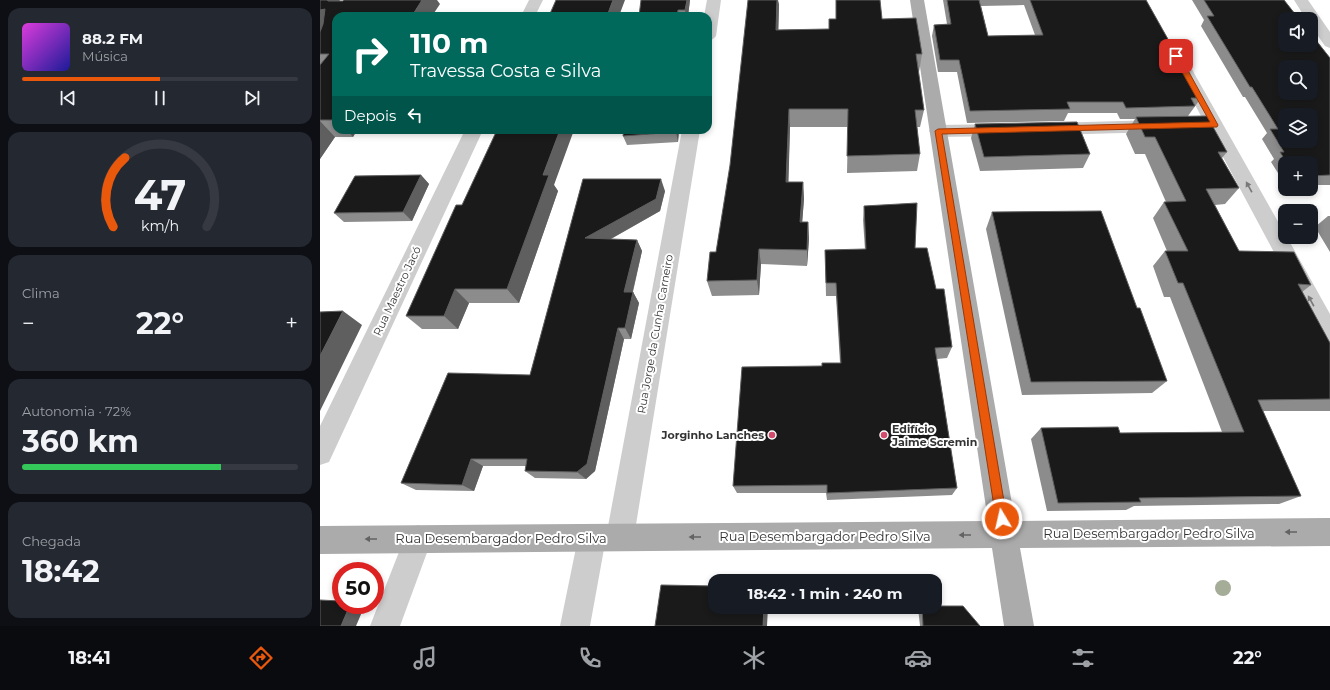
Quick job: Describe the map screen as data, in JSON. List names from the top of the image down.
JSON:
{
  "streets": {
    "main road": ["Rua Desembargador Pedro Silva"],
    "street": ["Rua Maestro Jacó", "Rua Jorge da Cunha Carneiro"]
  },
  "crossings": [
    ["Rua Jorge da Cunha Carneiro", "Rua Desembargador Pedro Silva"]
  ],
  "one_way": ["Rua Desembargador Pedro Silva"],
  "places": ["Jorginho Lanches", "Edifício Jaime Scremin"],
  "page": {
    "map_buttons": ["+", "−"],
    "turn": ["110 m", "Travessa Costa e Silva"],
    "song": ["88.2 FM", "Música"],
    "then": "Depois",
    "tile": [
      "Clima",
      ["Autonomia · 72%", "360 km"],
      ["Chegada", "18:42"]
    ],
    "heat": ["−", "22°", "+"],
    "limit": "50",
    "trip": "18:42 · 1 min · 240 m",
    "tabs": ["18:41", "22°"],
    "gauge": ["47", "km/h"]
  }
}
